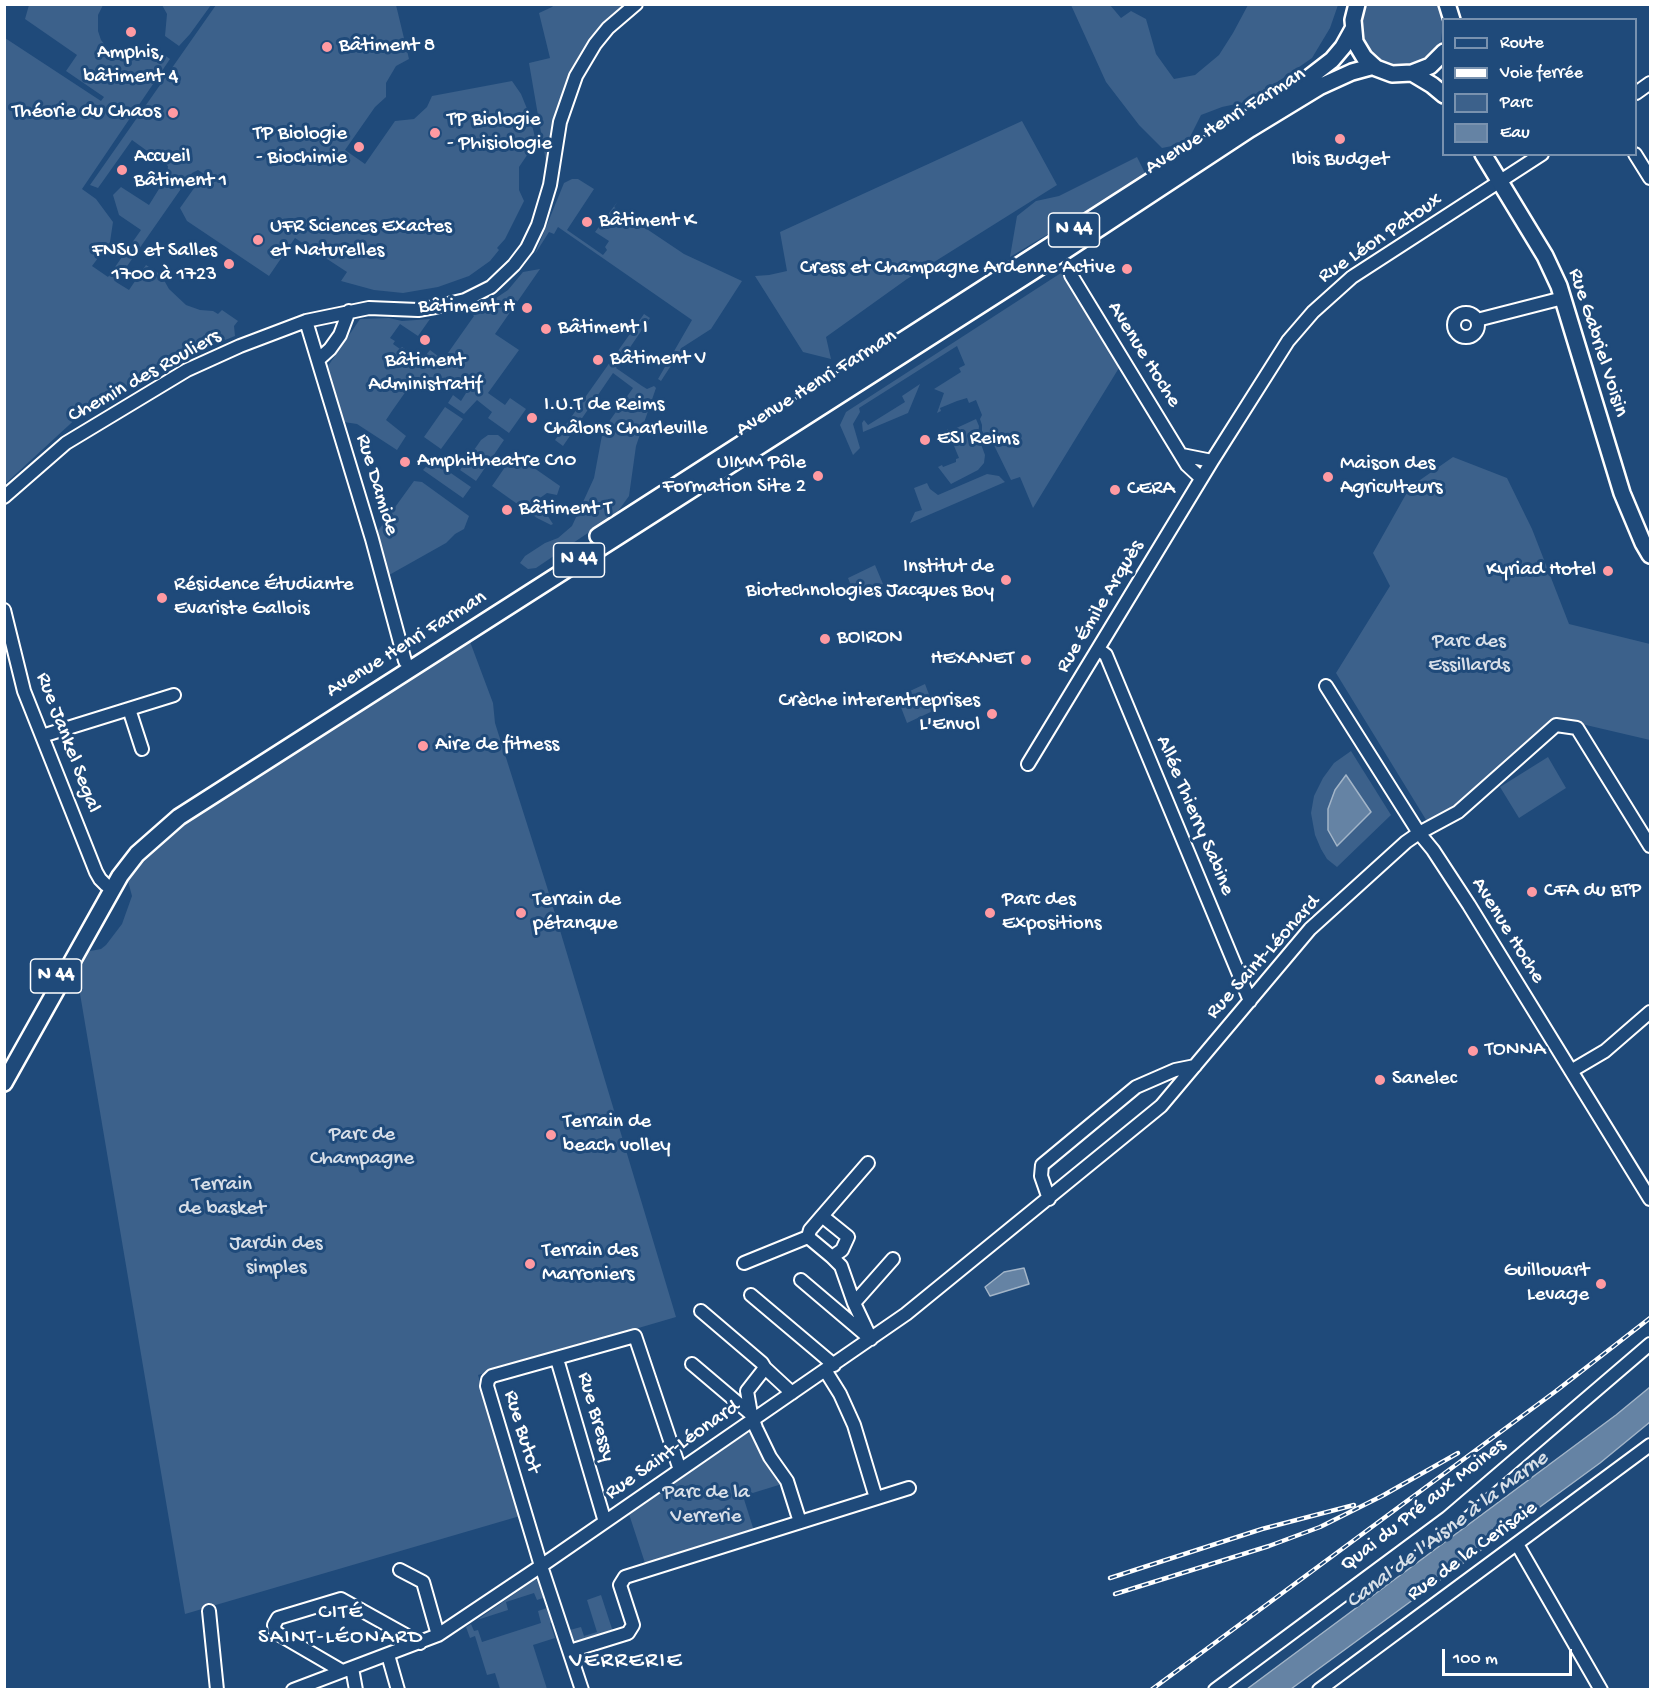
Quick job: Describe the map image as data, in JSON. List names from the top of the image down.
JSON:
{
  "streets": {
    "main road": ["Avenue Henri Farman", "N 44", "Rue Gabriel Voisin"],
    "street": [
      "Rue Léon Patoux",
      "Avenue Hoche",
      "Chemin des Rouliers",
      "Rue Damide",
      "Rue Émile Arquès",
      "Rue Jankel Segal",
      "Allée Thierry Sabine",
      "Rue Saint-Léonard",
      "Rue Bressy",
      "Rue Butot",
      "Quai du Pré aux Moines",
      "Rue de la Cerisaie"
    ]
  },
  "crossings": [
    ["Avenue Henri Farman", "N 44"],
    ["Avenue Henri Farman", "Rue Damide"],
    ["Avenue Henri Farman", "Rue Jankel Segal"],
    ["N 44", "Rue Jankel Segal"],
    ["Rue Léon Patoux", "Rue Gabriel Voisin"],
    ["Rue Léon Patoux", "Avenue Hoche"],
    ["Rue Léon Patoux", "Rue Émile Arquès"],
    ["Avenue Hoche", "Rue Émile Arquès"],
    ["Avenue Hoche", "Rue Saint-Léonard"],
    ["Chemin des Rouliers", "Rue Damide"],
    ["Rue Émile Arquès", "Allée Thierry Sabine"],
    ["Allée Thierry Sabine", "Rue Saint-Léonard"],
    ["Rue Saint-Léonard", "Rue Bressy"],
    ["Rue Saint-Léonard", "Rue Butot"],
    ["Rue Bressy", "Rue Butot"]
  ],
  "districts": ["CITÉ SAINT-LÉONARD", "VERRERIE"],
  "water": ["Canal de l'Aisne à la Marne"],
  "parks": [
    "Parc des Essillards",
    "Parc de Champagne",
    "Terrain de basket",
    "Jardin des simples",
    "Parc de la Verrerie"
  ],
  "places": [
    "Amphis, bâtiment 4",
    "Bâtiment 8",
    "Théorie du Chaos",
    "TP Biologie - Phisiologie",
    "Ibis Budget",
    "TP Biologie - Biochimie",
    "Accueil Bâtiment 1",
    "Bâtiment K",
    "UFR Sciences Exactes et Naturelles",
    "FNSU et Salles 1700 à 1723",
    "Cress et Champagne Ardenne Active",
    "Bâtiment H",
    "Bâtiment I",
    "Bâtiment Administratif",
    "Bâtiment V",
    "I.U.T de Reims Châlons Charleville",
    "ESI Reims",
    "Amphitheatre C10",
    "UIMM Pôle Formation Site 2",
    "Maison des Agriculteurs",
    "CERA",
    "Bâtiment T",
    "Kyriad Hotel",
    "Institut de Biotechnologies Jacques Boy",
    "Résidence Étudiante Evariste Gallois",
    "BOIRON",
    "HEXANET",
    "Crèche interentreprises L'Envol",
    "Aire de fitness",
    "CFA du BTP",
    "Terrain de pétanque",
    "Parc des Expositions",
    "TONNA",
    "Sanelec",
    "Terrain de beach volley",
    "Terrain des Marroniers",
    "Guillouart Levage"
  ],
  "legend": [
    "Route",
    "Voie ferrée",
    "Parc",
    "Eau"
  ],
  "scale_bar": "100 m"
}
